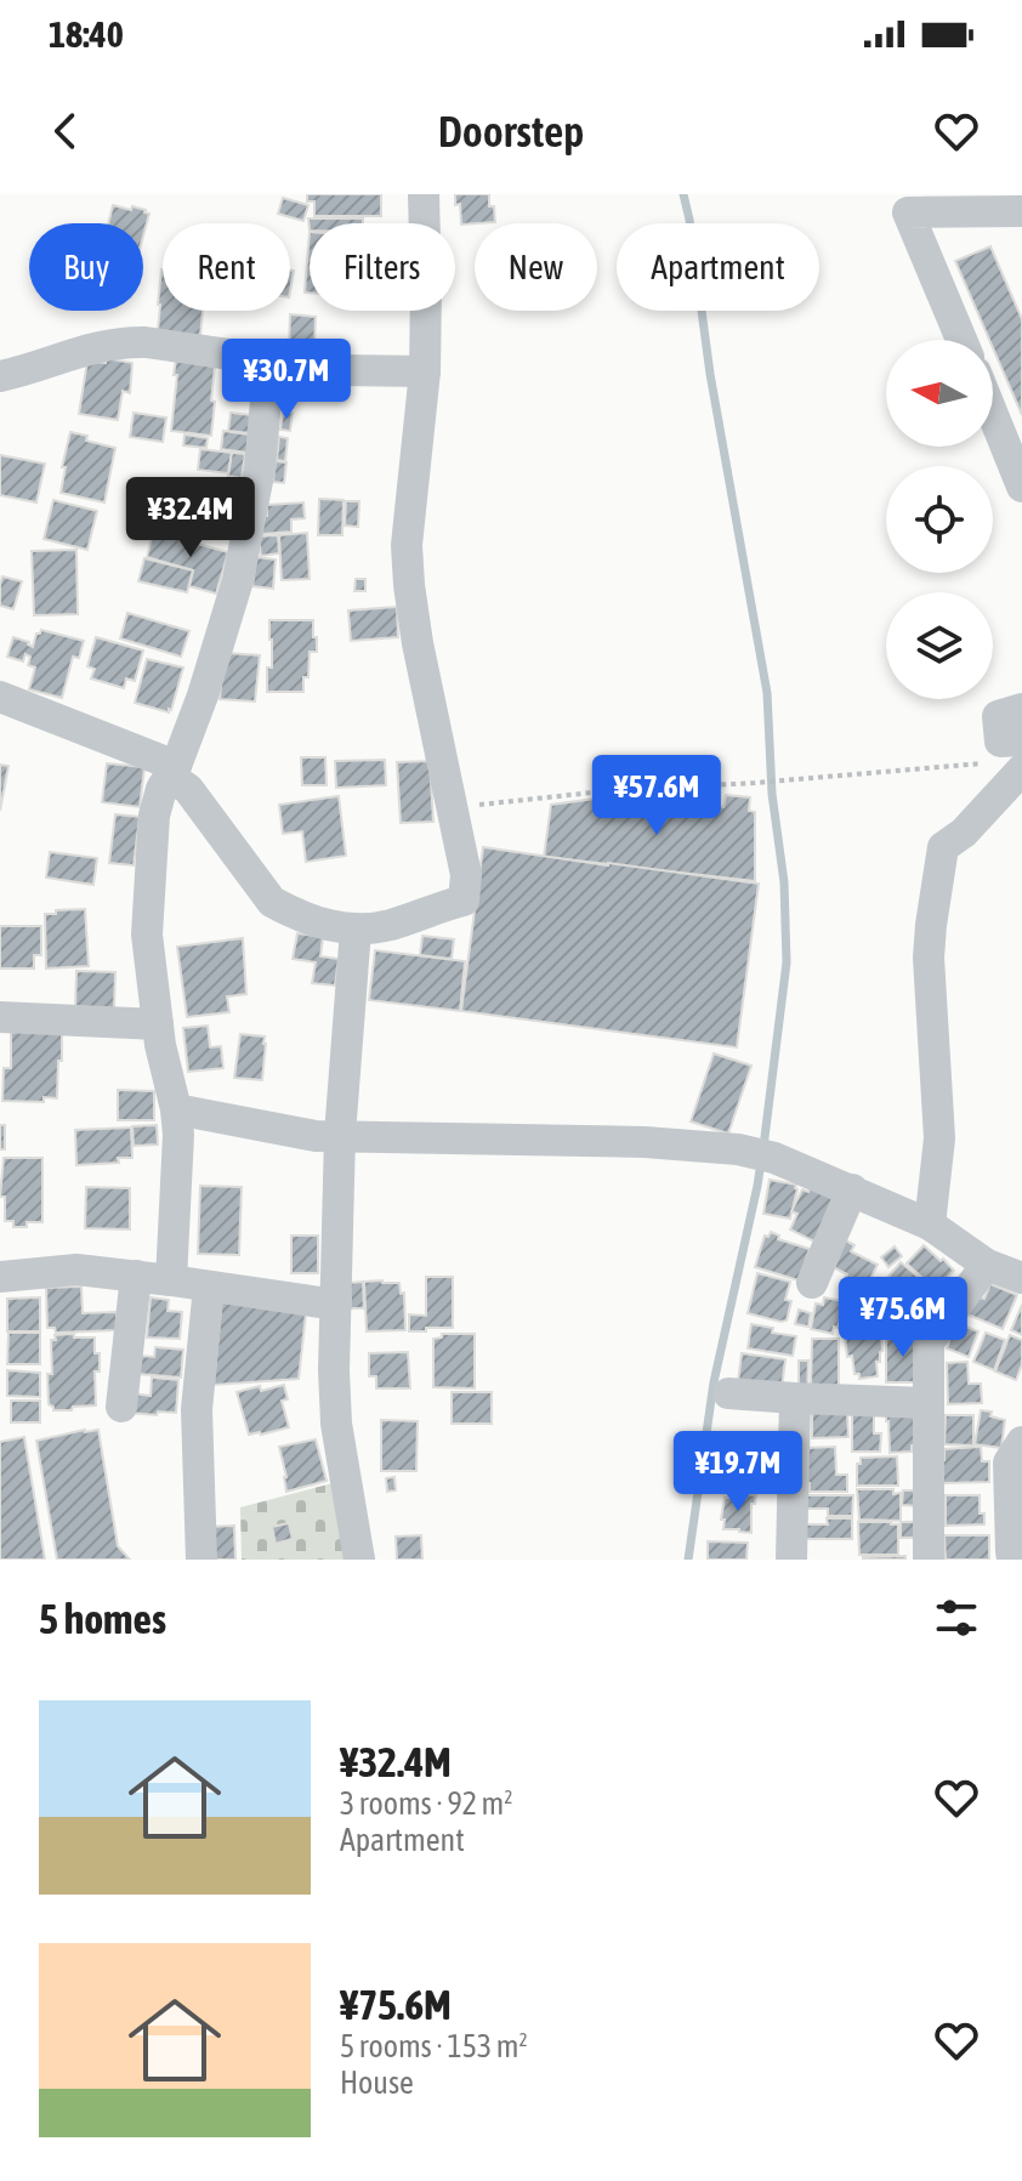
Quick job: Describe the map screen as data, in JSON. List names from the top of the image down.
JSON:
{
  "north": "left",
  "page": {
    "status": "18:40",
    "header": "Doorstep",
    "chip": [
      "Buy",
      "Rent",
      "Filters",
      "New",
      "Apartment"
    ],
    "price": [
      "¥30.7M",
      "¥32.4M",
      "¥57.6M",
      "¥75.6M",
      "¥19.7M"
    ],
    "heading": "5 homes",
    "list": [
      {
        "name": "¥32.4M",
        "note": "3 rooms · 92 m² · Apartment"
      },
      {
        "name": "¥75.6M",
        "note": "5 rooms · 153 m² · House"
      }
    ]
  }
}
